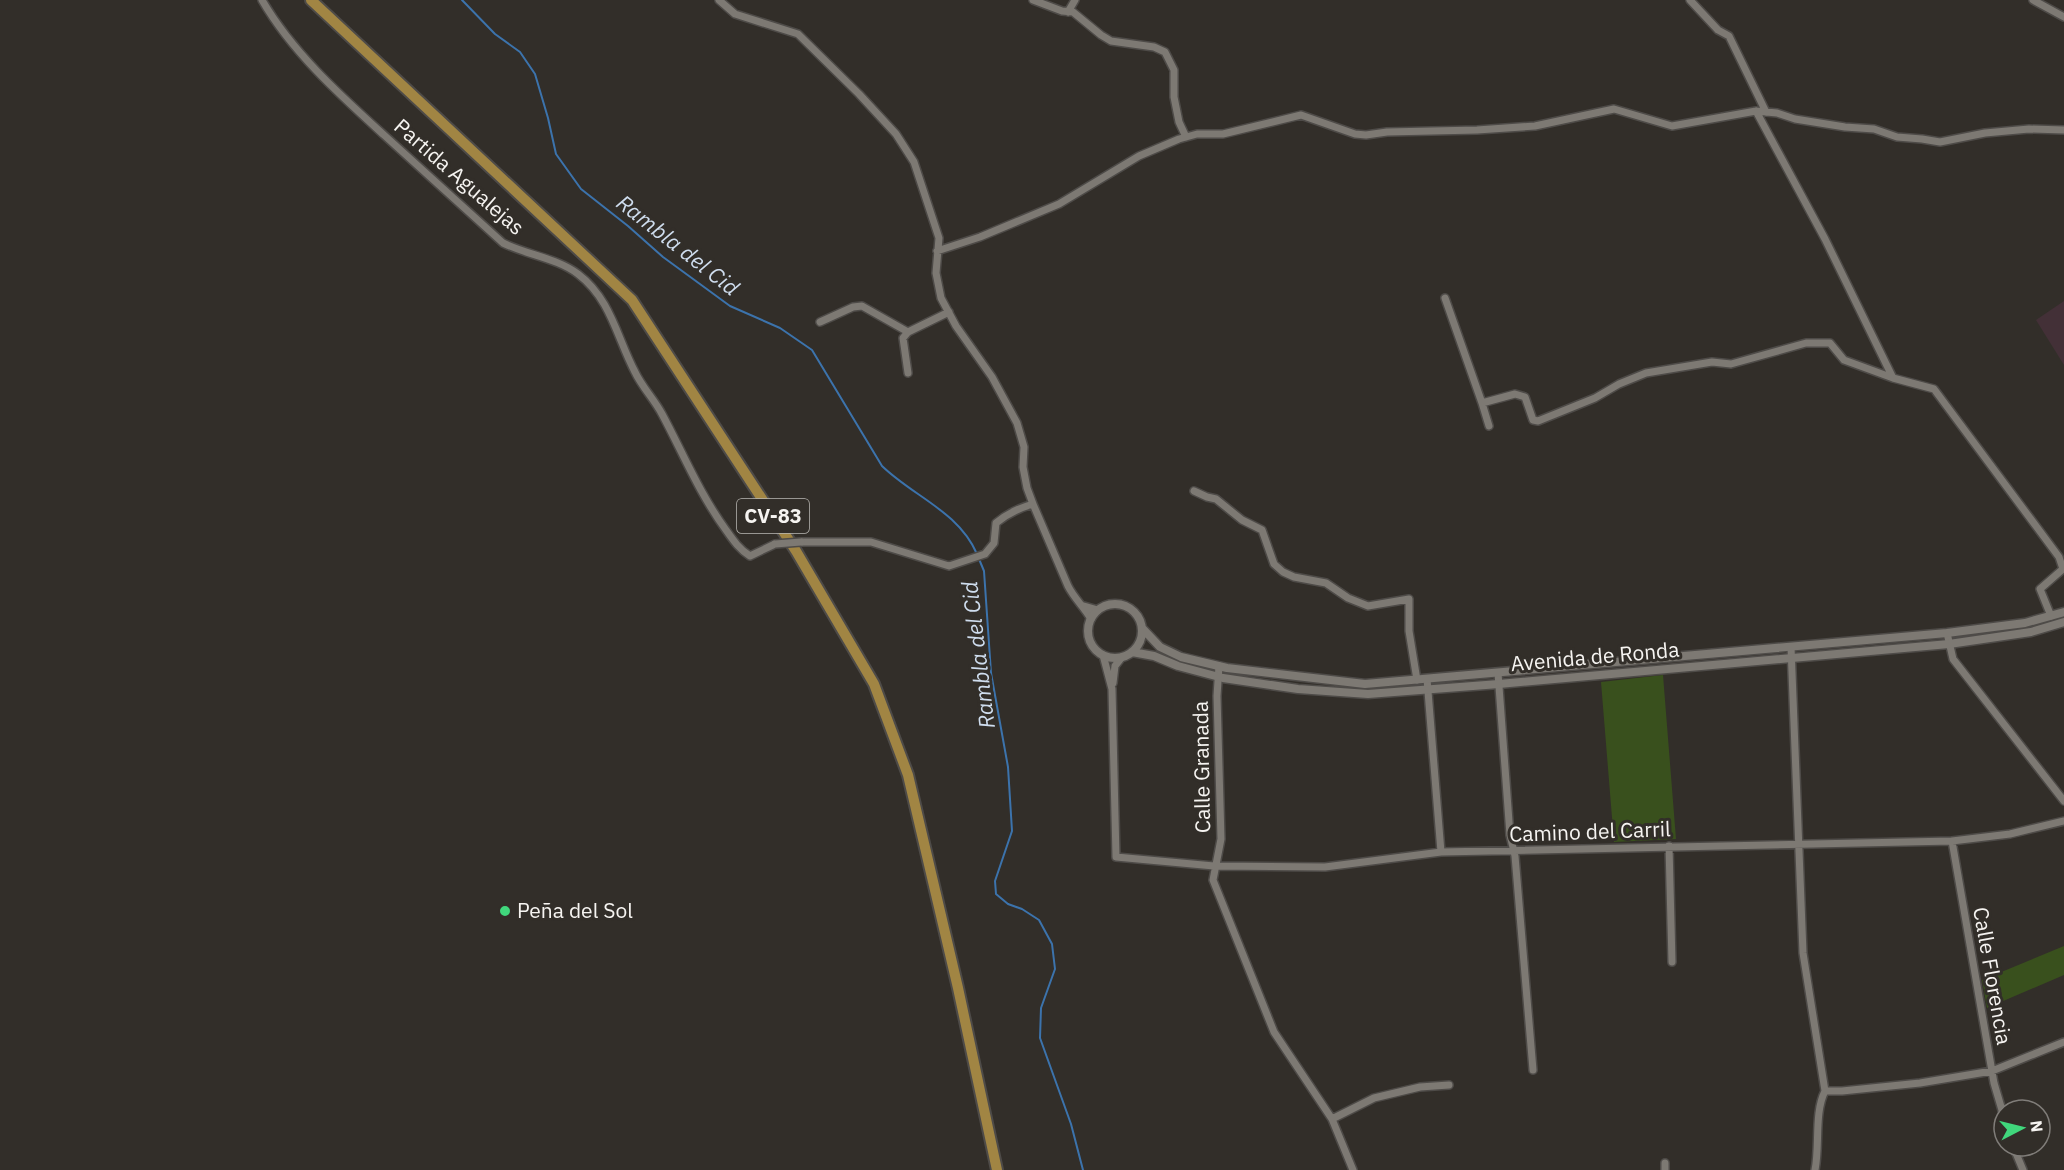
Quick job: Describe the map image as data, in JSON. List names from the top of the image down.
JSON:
{
  "streets": {
    "main road": ["CV-83"],
    "street": [
      "Partida Agualejas",
      "Avenida de Ronda",
      "Calle Granada",
      "Camino del Carril",
      "Calle Florencia"
    ]
  },
  "crossings": [
    ["Avenida de Ronda", "Calle Granada"],
    ["Calle Granada", "Camino del Carril"],
    ["Camino del Carril", "Calle Florencia"]
  ],
  "water": ["Rambla del Cid"],
  "places": ["Peña del Sol"],
  "north": "right"
}
